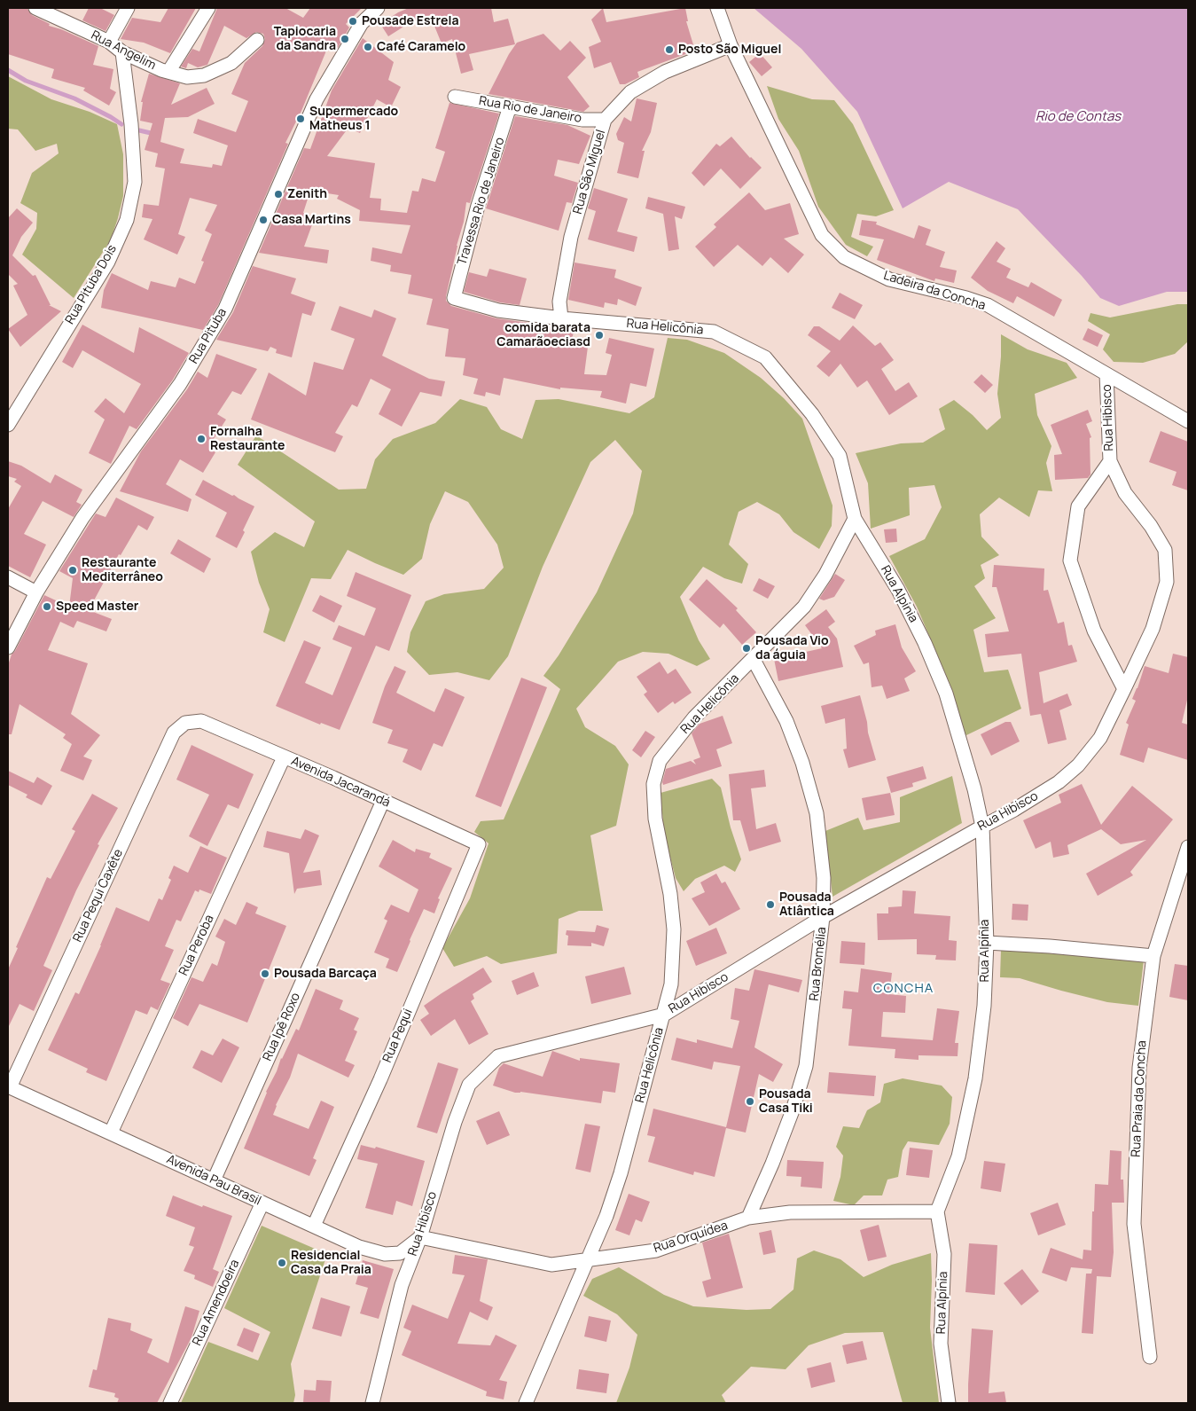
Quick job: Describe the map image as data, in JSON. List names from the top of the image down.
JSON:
{
  "streets": {
    "street": [
      "Rua Angelim",
      "Rua Rio de Janeiro",
      "Rua São Miguel",
      "Travessa Rio de Janeiro",
      "Rua Pituba Dois",
      "Ladeira da Concha",
      "Rua Helicônia",
      "Rua Pituba",
      "Rua Hibisco",
      "Rua Alpínia",
      "Avenida Jacarandá",
      "Rua Pequi Caxête",
      "Rua Peroba",
      "Rua Bromélia",
      "Rua Ipê Roxo",
      "Rua Pequi",
      "Rua Praia da Concha",
      "Avenida Pau Brasil",
      "Rua Orquídea",
      "Rua Amendoeira"
    ]
  },
  "crossings": [
    ["Rua Angelim", "Rua Pituba Dois"],
    ["Rua Rio de Janeiro", "Rua São Miguel"],
    ["Rua Rio de Janeiro", "Travessa Rio de Janeiro"],
    ["Rua São Miguel", "Ladeira da Concha"],
    ["Rua São Miguel", "Rua Helicônia"],
    ["Travessa Rio de Janeiro", "Rua Helicônia"],
    ["Ladeira da Concha", "Rua Hibisco"],
    ["Rua Helicônia", "Rua Hibisco"],
    ["Rua Helicônia", "Rua Alpínia"],
    ["Rua Helicônia", "Rua Bromélia"],
    ["Rua Helicônia", "Rua Orquídea"],
    ["Rua Hibisco", "Rua Alpínia"],
    ["Rua Hibisco", "Rua Bromélia"],
    ["Rua Hibisco", "Avenida Pau Brasil"],
    ["Rua Hibisco", "Rua Orquídea"],
    ["Rua Alpínia", "Rua Orquídea"],
    ["Avenida Jacarandá", "Rua Pequi Caxête"],
    ["Avenida Jacarandá", "Rua Peroba"],
    ["Avenida Jacarandá", "Rua Ipê Roxo"],
    ["Avenida Jacarandá", "Rua Pequi"],
    ["Rua Pequi Caxête", "Avenida Pau Brasil"],
    ["Rua Peroba", "Avenida Pau Brasil"],
    ["Rua Bromélia", "Rua Orquídea"],
    ["Rua Ipê Roxo", "Avenida Pau Brasil"],
    ["Rua Pequi", "Avenida Pau Brasil"],
    ["Avenida Pau Brasil", "Rua Orquídea"],
    ["Avenida Pau Brasil", "Rua Amendoeira"]
  ],
  "districts": ["CONCHA"],
  "water": ["Rio de Contas"],
  "places": [
    "Pousade Estrela",
    "Tapiocaria da Sandra",
    "Café Caramelo",
    "Posto São Miguel",
    "Supermercado Matheus 1",
    "Zenith",
    "Casa Martins",
    "comida barata Camarãoeciasd",
    "Fornalha Restaurante",
    "Restaurante Mediterrâneo",
    "Speed Master",
    "Pousada Vio da águia",
    "Pousada Atlântica",
    "Pousada Barcaça",
    "Pousada Casa Tiki",
    "Residencial Casa da Praia"
  ]
}
